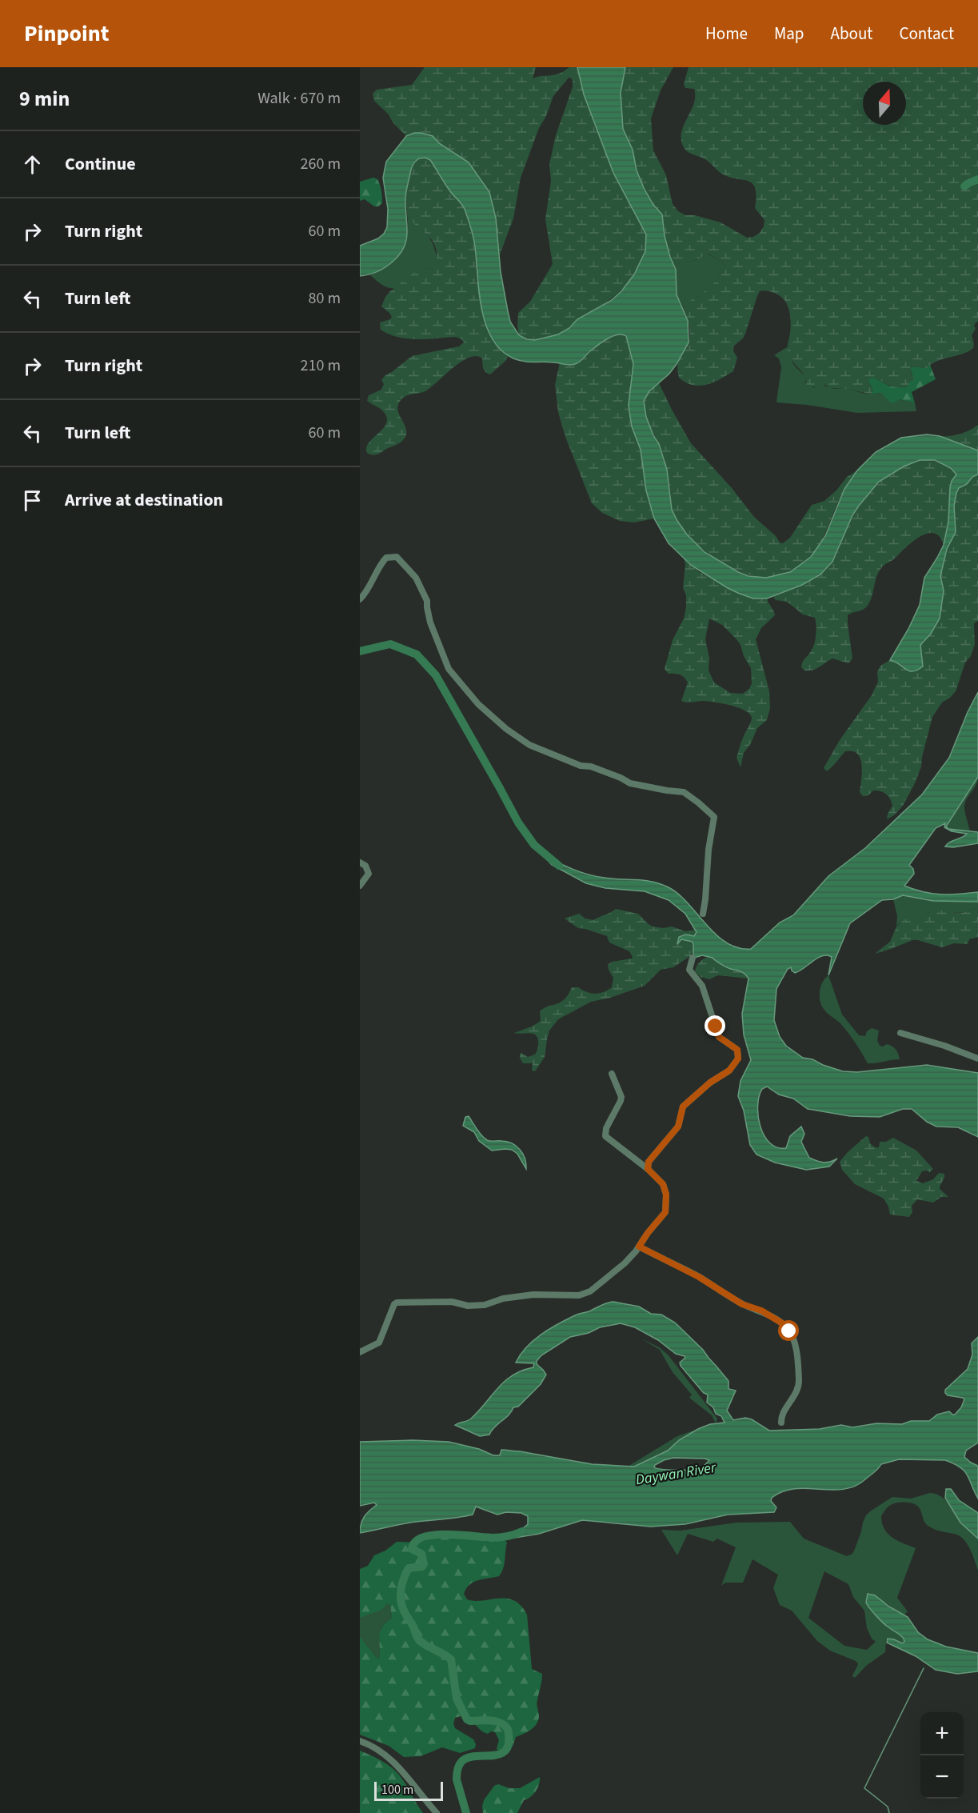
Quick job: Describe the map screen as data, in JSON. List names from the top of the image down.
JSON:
{
  "water": ["Daywan River"],
  "scale_bar": "100 m",
  "north": "top",
  "page": {
    "header": "Pinpoint",
    "nav": [
      "Home",
      "Map",
      "About",
      "Contact"
    ],
    "heading": ["9 min", "Walk · 670 m"],
    "list": [
      ["Continue", "260 m"],
      ["Turn right", "60 m"],
      ["Turn left", "80 m"],
      ["Turn right", "210 m"],
      ["Turn left", "60 m"],
      "Arrive at destination"
    ],
    "map_buttons": ["+", "−"],
    "scale": "100 m"
  }
}
